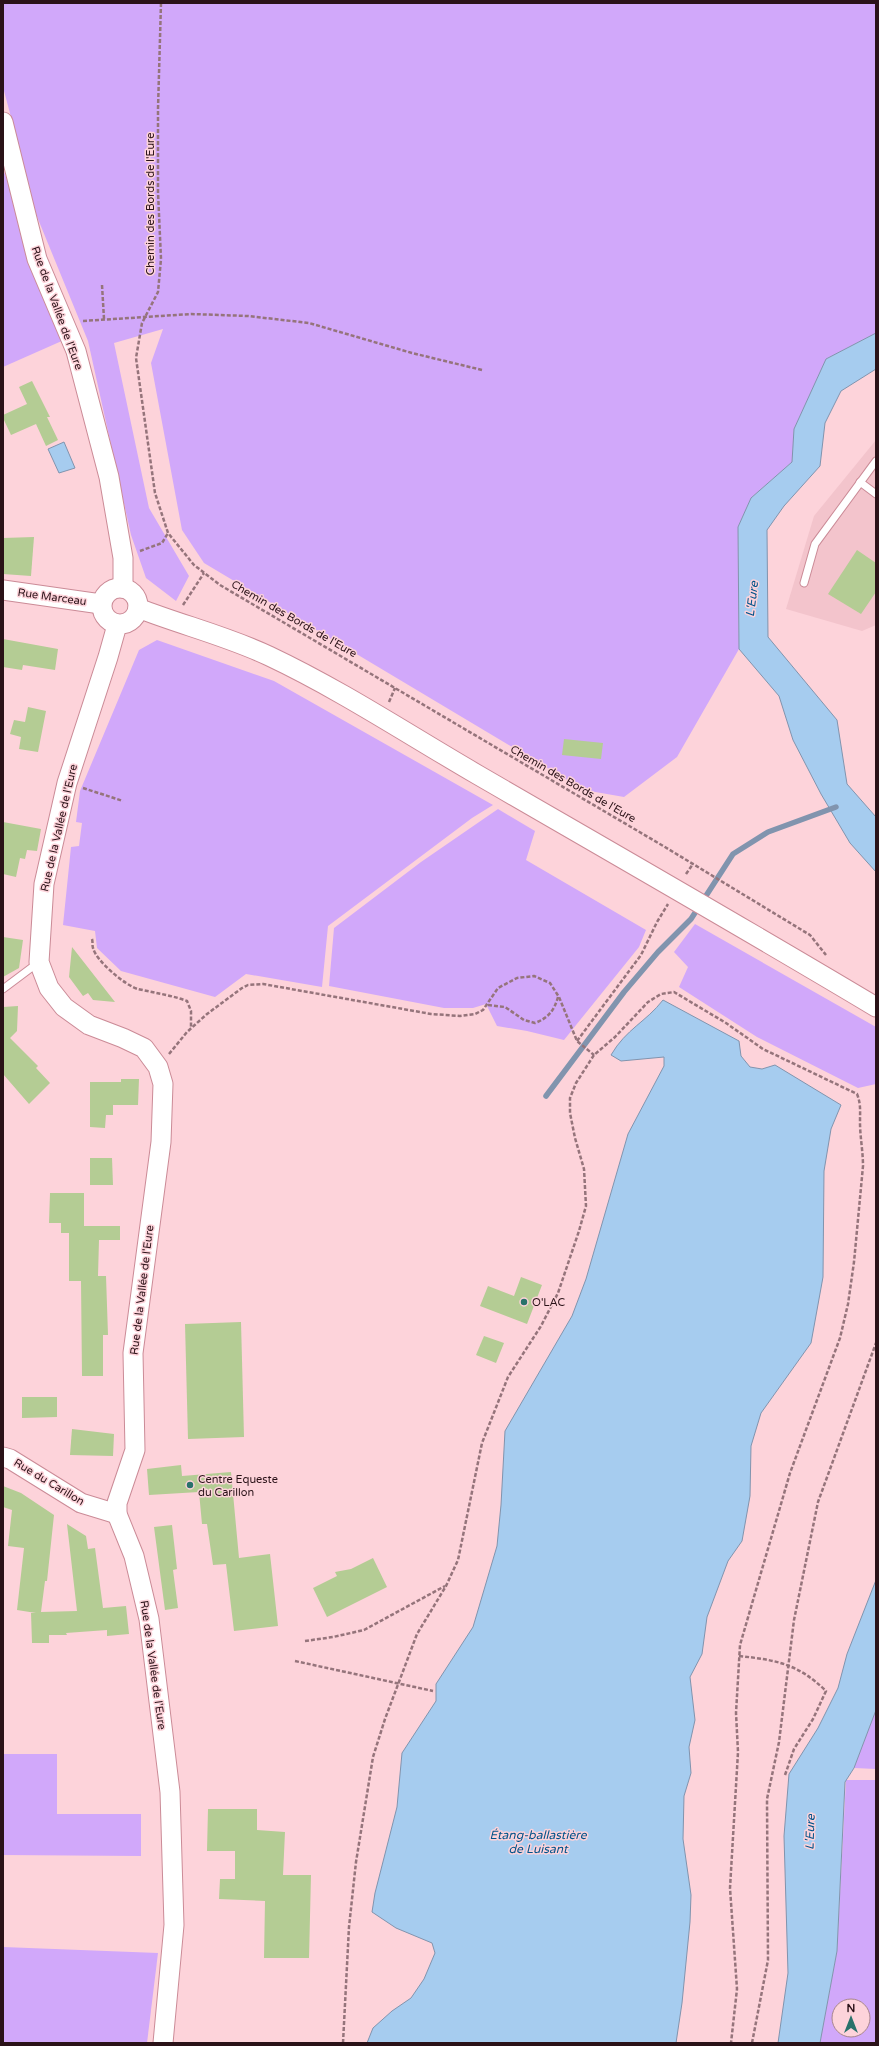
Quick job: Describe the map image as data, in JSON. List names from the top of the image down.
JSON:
{
  "streets": {
    "street": ["Rue de la Vallée de l'Eure", "Rue Marceau", "Rue du Carillon"],
    "path": ["Chemin des Bords de l'Eure"]
  },
  "crossings": [
    ["Rue de la Vallée de l'Eure", "Rue Marceau"],
    ["Rue de la Vallée de l'Eure", "Rue du Carillon"]
  ],
  "water": ["L'Eure", "Étang-ballastière de Luisant"],
  "places": ["O'LAC", "Centre Equeste du Carillon"],
  "north": "top"
}
